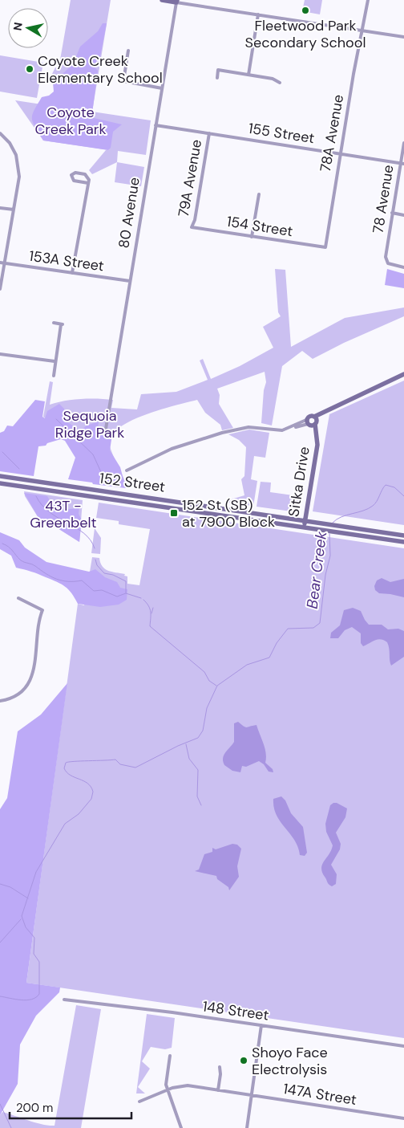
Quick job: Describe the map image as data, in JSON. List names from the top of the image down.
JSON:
{
  "streets": {
    "main road": ["Sitka Drive", "152 Street"],
    "street": [
      "155 Street",
      "78A Avenue",
      "79A Avenue",
      "78 Avenue",
      "80 Avenue",
      "154 Street",
      "153A Street",
      "148 Street",
      "147A Street"
    ]
  },
  "crossings": [
    ["155 Street", "78A Avenue"],
    ["155 Street", "79A Avenue"],
    ["155 Street", "78 Avenue"],
    ["155 Street", "80 Avenue"],
    ["78A Avenue", "154 Street"],
    ["79A Avenue", "154 Street"],
    ["80 Avenue", "153A Street"],
    ["Sitka Drive", "152 Street"]
  ],
  "water": ["Bear Creek"],
  "parks": ["Coyote Creek Park", "Sequoia Ridge Park", "43T - Greenbelt"],
  "places": {
    "other": ["Fleetwood Park Secondary School", "Coyote Creek Elementary School", "Shoyo Face Electrolysis"],
    "transit": ["152 St (SB) at 7900 Block"]
  },
  "scale_bar": "200 m",
  "north": "left"
}
